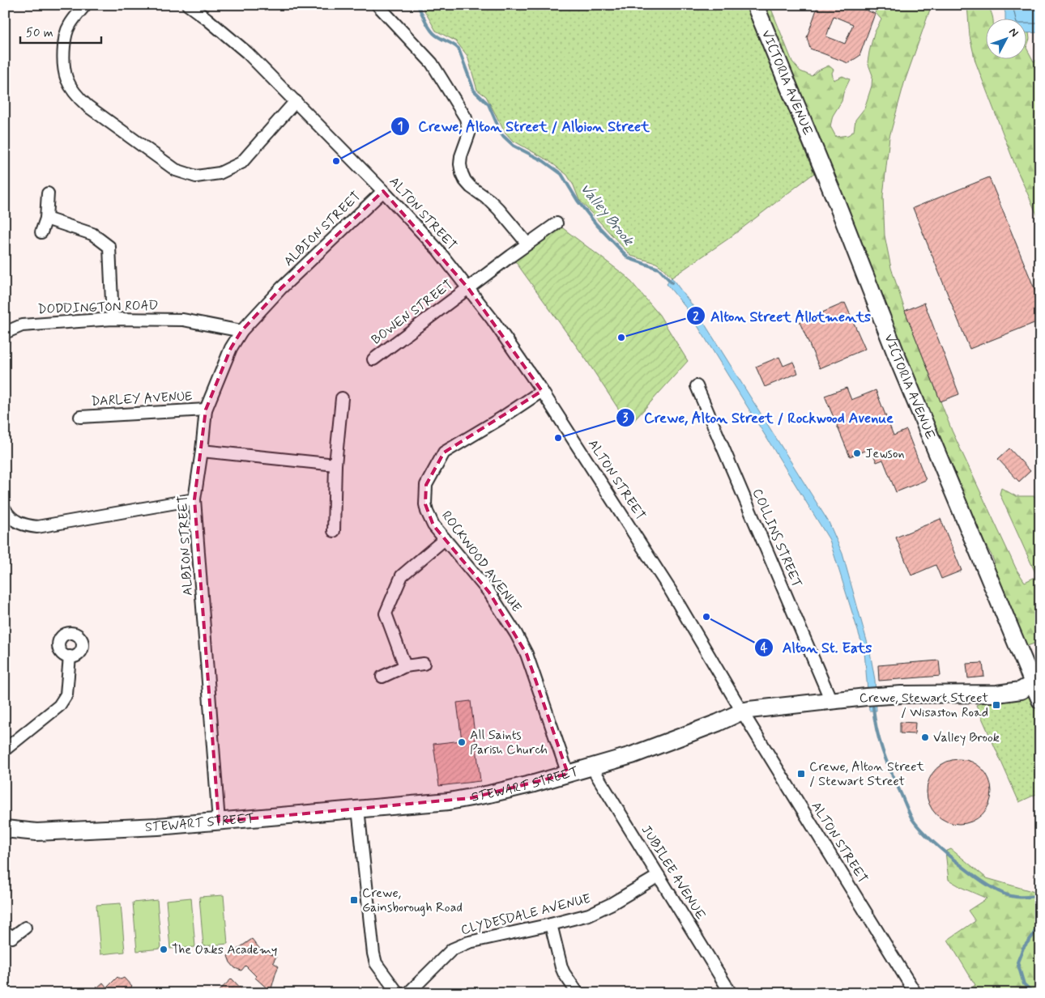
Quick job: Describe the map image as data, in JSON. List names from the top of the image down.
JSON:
{
  "streets": {
    "street": [
      "VICTORIA AVENUE",
      "ALTON STREET",
      "ALBION STREET",
      "DODDINGTON ROAD",
      "BOWEN STREET",
      "DARLEY AVENUE",
      "COLLINS STREET",
      "ROCKWOOD AVENUE",
      "STEWART STREET",
      "JUBILEE AVENUE",
      "CLYDESDALE AVENUE"
    ]
  },
  "crossings": [
    ["VICTORIA AVENUE", "STEWART STREET"],
    ["ALTON STREET", "ALBION STREET"],
    ["ALTON STREET", "BOWEN STREET"],
    ["ALTON STREET", "ROCKWOOD AVENUE"],
    ["ALTON STREET", "STEWART STREET"],
    ["ALBION STREET", "DODDINGTON ROAD"],
    ["ALBION STREET", "DARLEY AVENUE"],
    ["ALBION STREET", "STEWART STREET"],
    ["COLLINS STREET", "STEWART STREET"],
    ["ROCKWOOD AVENUE", "STEWART STREET"],
    ["STEWART STREET", "JUBILEE AVENUE"],
    ["JUBILEE AVENUE", "CLYDESDALE AVENUE"]
  ],
  "water": ["Valley Brook"],
  "places": {
    "other": [
      "Crewe, Alton Street / Albion Street",
      "Alton Street Allotments",
      "Crewe, Alton Street / Rockwood Avenue",
      "Jewson",
      "Alton St. Eats",
      "Valley Brook",
      "All Saints Parish Church",
      "The Oaks Academy"
    ],
    "transit": ["Crewe, Stewart Street / Wisaston Road", "Crewe, Alton Street / Stewart Street", "Crewe, Gainsborough Road"]
  },
  "scale_bar": "50 m",
  "north": "top right"
}
